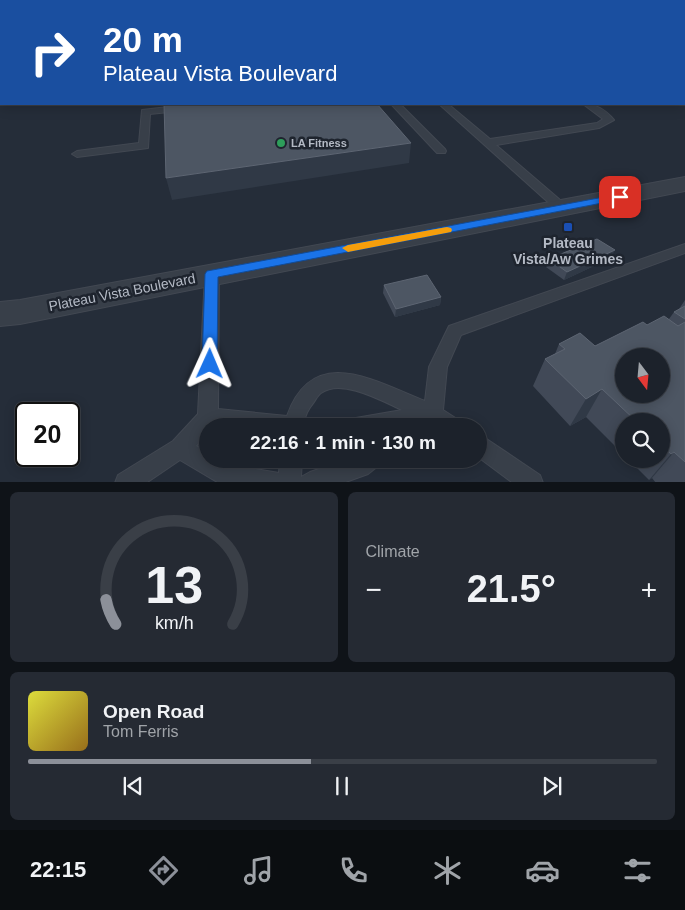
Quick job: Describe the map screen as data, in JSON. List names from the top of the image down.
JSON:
{
  "streets": {
    "street": ["Plateau Vista Boulevard"]
  },
  "places": {
    "other": ["LA Fitness"],
    "transit": ["Plateau Vista/Aw Grimes"]
  },
  "north": "bottom",
  "page": {
    "turn": ["20 m", "Plateau Vista Boulevard"],
    "limit": "20",
    "trip": "22:16 · 1 min · 130 m",
    "tile": "Climate",
    "heat": ["−", "21.5°", "+"],
    "song": ["Open Road", "Tom Ferris"],
    "tabs": "22:15",
    "gauge": ["13", "km/h"]
  }
}
